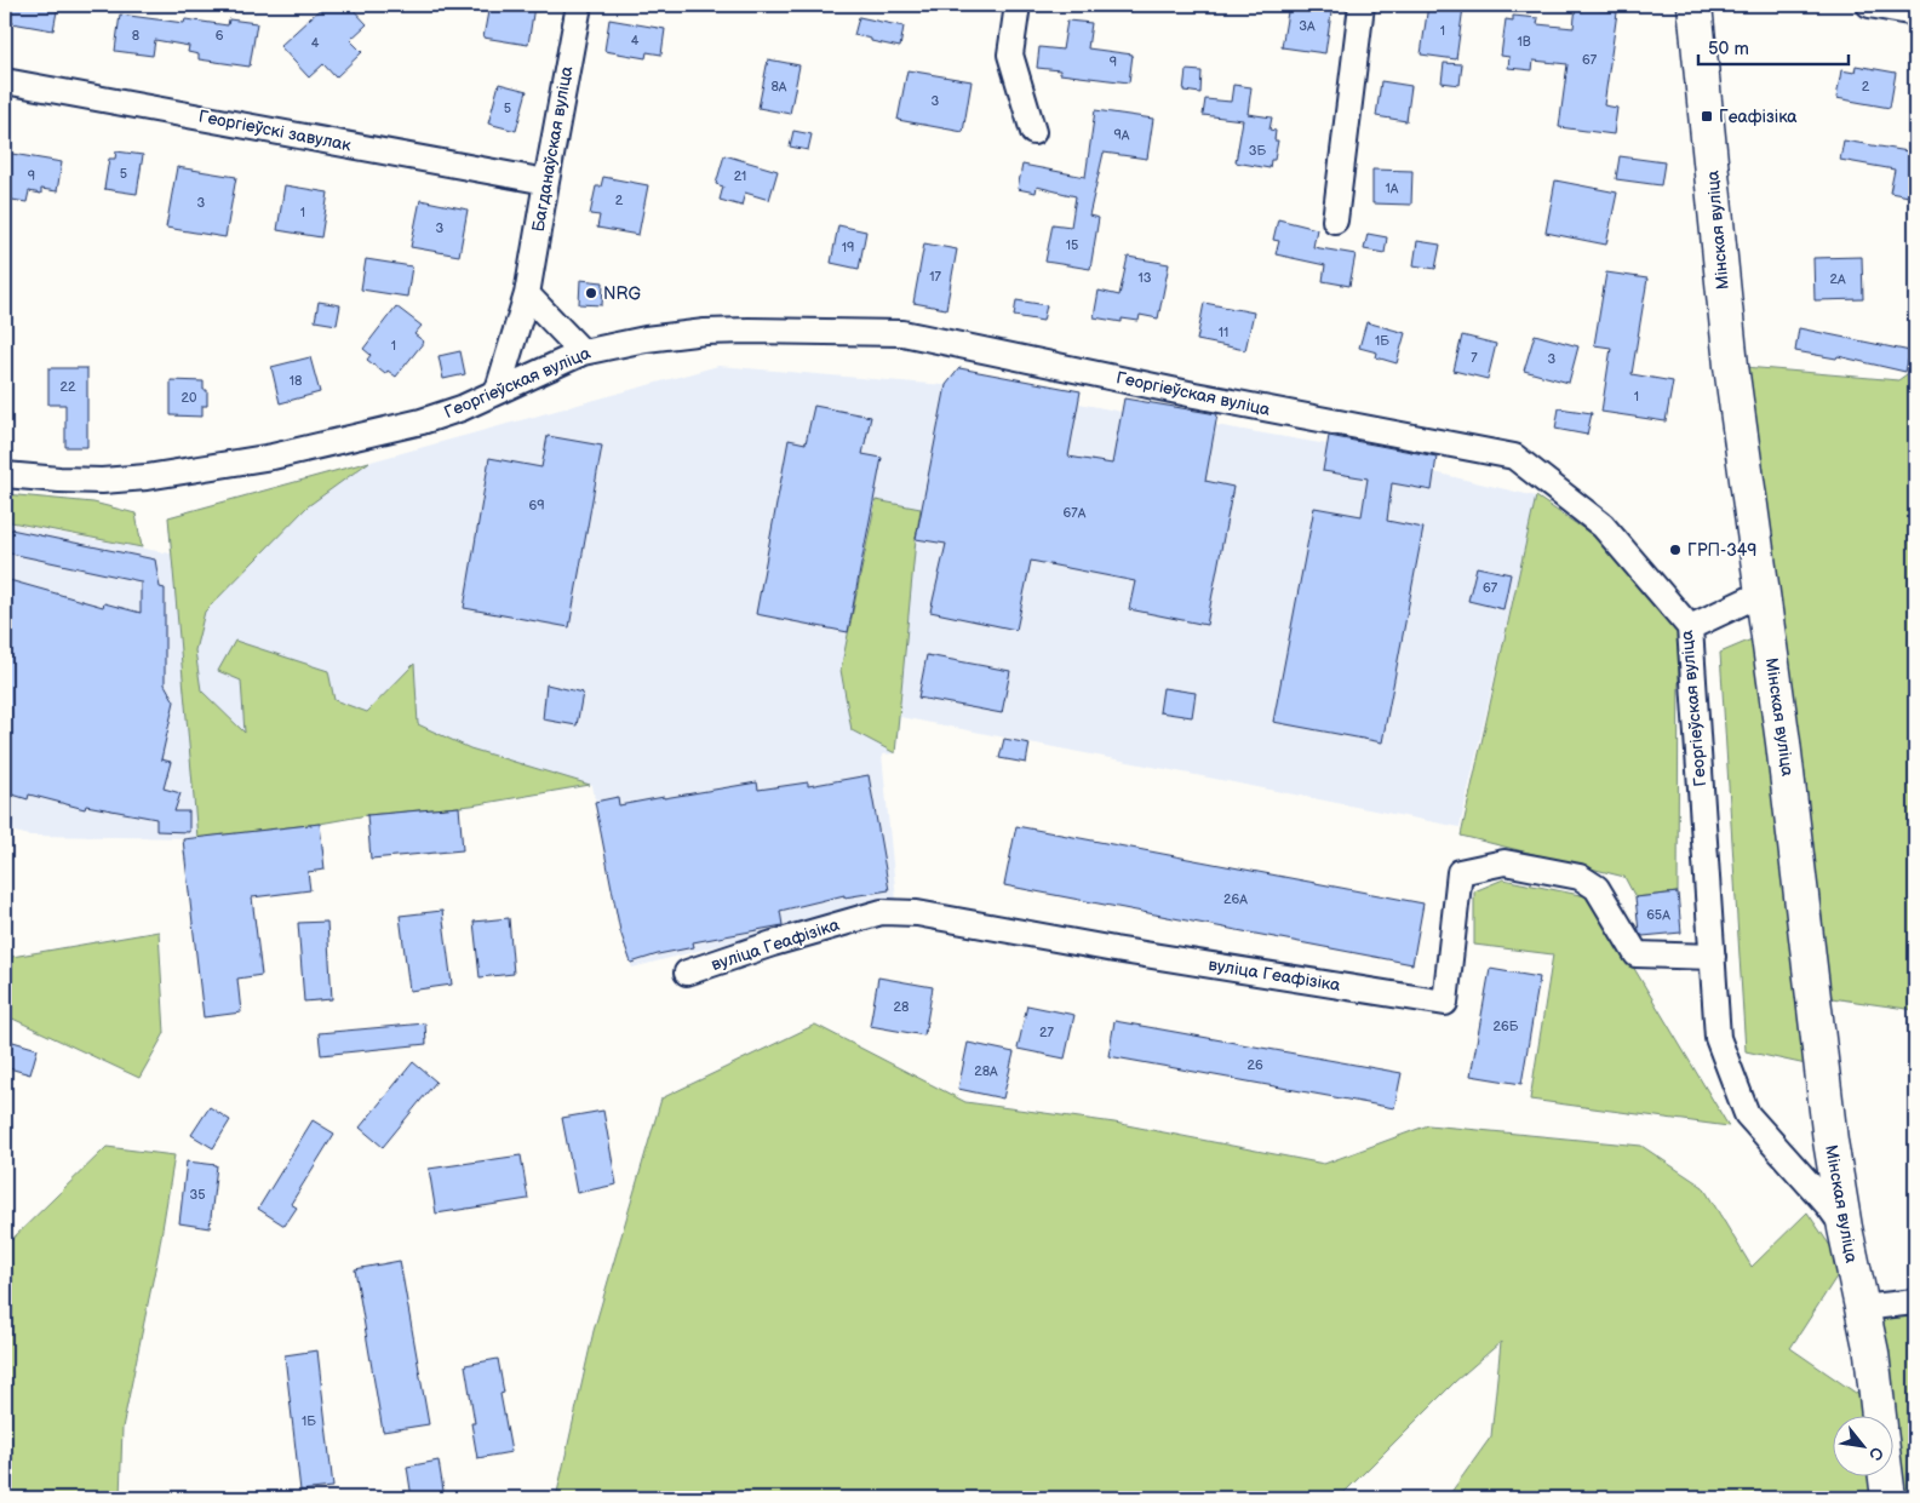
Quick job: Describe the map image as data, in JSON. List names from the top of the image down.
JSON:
{
  "streets": {
    "main road": ["Мінская вуліца"],
    "street": [
      "Георгіеўскі завулак",
      "Багданаўская вуліца",
      "Георгіеўская вуліца",
      "вуліца Геафізіка"
    ]
  },
  "crossings": [
    ["Георгіеўскі завулак", "Багданаўская вуліца"],
    ["Багданаўская вуліца", "Георгіеўская вуліца"],
    ["Мінская вуліца", "Георгіеўская вуліца"],
    ["Георгіеўская вуліца", "вуліца Геафізіка"]
  ],
  "places": {
    "transit": ["Геафізіка"],
    "other": ["NRG", "ГРП-349"]
  },
  "house_numbers": [
    "3А",
    "1",
    "8",
    "6",
    "4",
    "1В",
    "4",
    "67",
    "9",
    "8А",
    "2",
    "3",
    "5",
    "9А",
    "3Б",
    "5",
    "9",
    "21",
    "1А",
    "2",
    "3",
    "1",
    "3",
    "15",
    "19",
    "17",
    "13",
    "2А",
    "11",
    "1Б",
    "1",
    "7",
    "3",
    "18",
    "22",
    "1",
    "20",
    "69",
    "67А",
    "67",
    "26А",
    "65А",
    "28",
    "26Б",
    "27",
    "26",
    "28А",
    "35",
    "1Б"
  ],
  "scale_bar": "50 m",
  "north": "bottom right"
}
